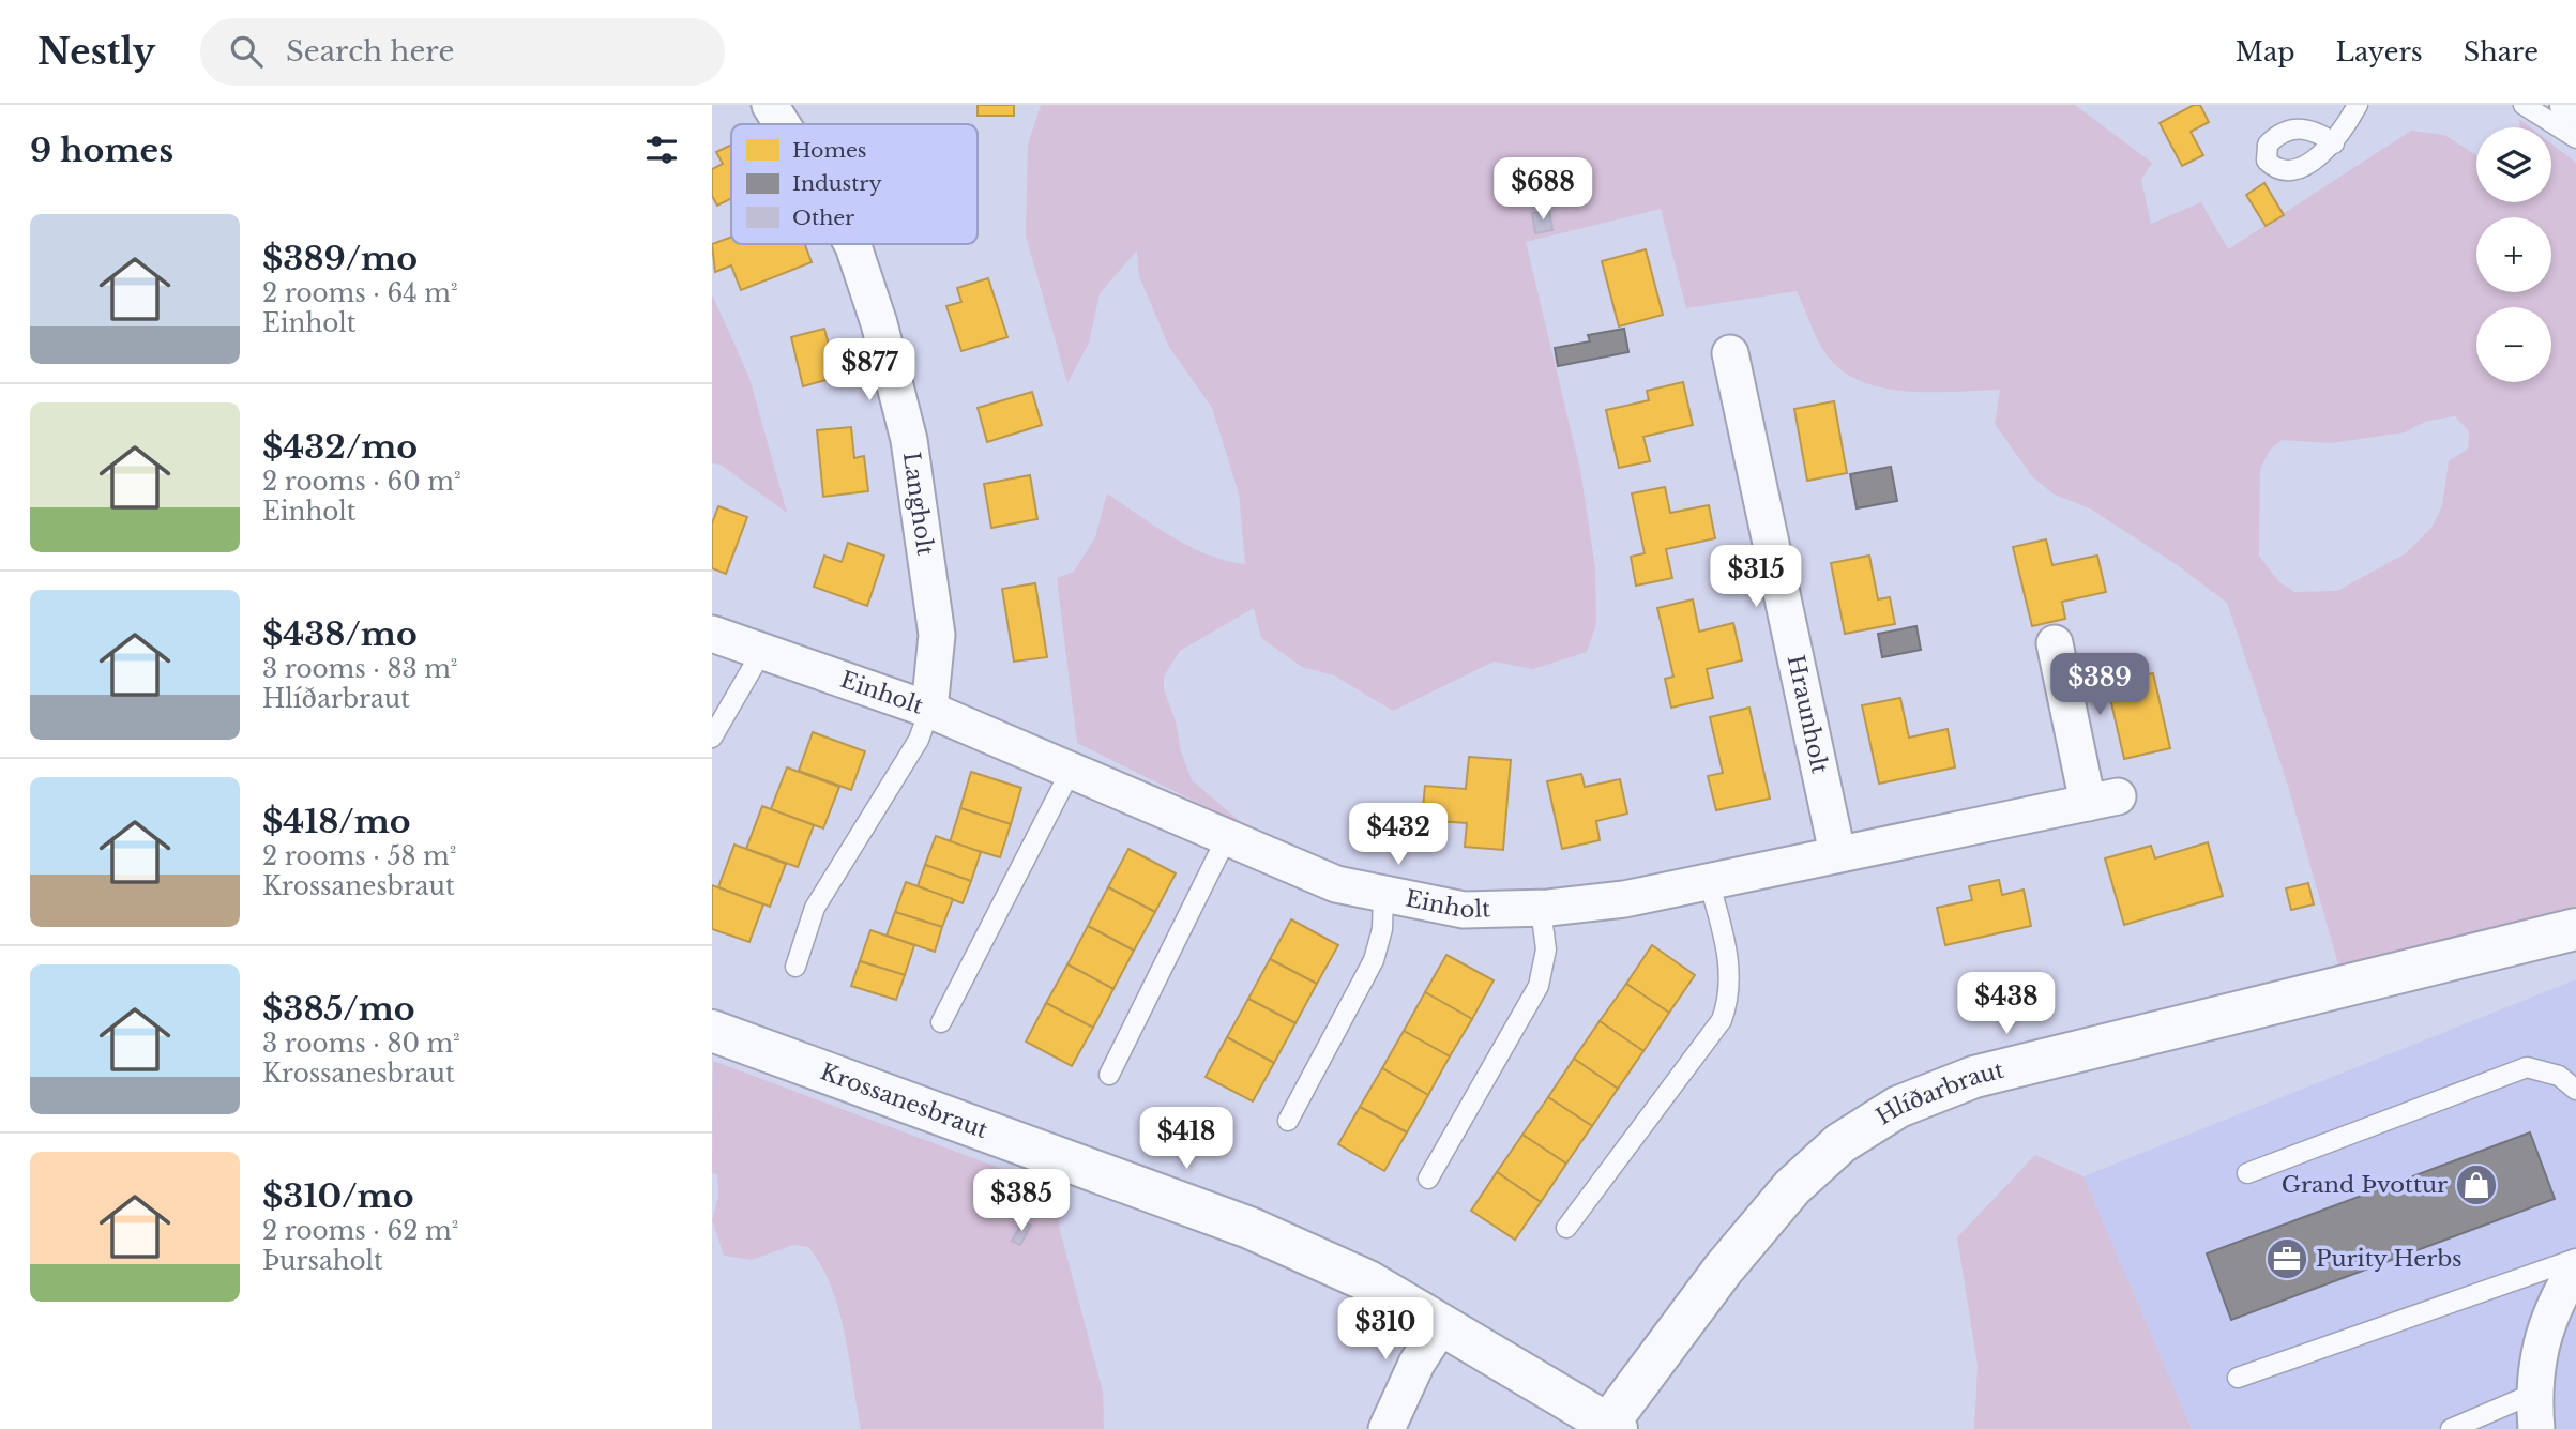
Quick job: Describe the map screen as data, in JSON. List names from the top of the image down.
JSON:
{
  "streets": {
    "street": [
      "Langholt",
      "Einholt",
      "Hraunholt",
      "Hlíðarbraut",
      "Krossanesbraut"
    ]
  },
  "crossings": [
    ["Langholt", "Einholt"],
    ["Einholt", "Hraunholt"],
    ["Hlíðarbraut", "Krossanesbraut"]
  ],
  "places": {
    "shop": ["Grand Þvottur"],
    "office": ["Purity Herbs"]
  },
  "legend": ["Homes", "Industry", "Other"],
  "page": {
    "header": "Nestly",
    "search": "Search here",
    "nav": ["Map", "Layers", "Share"],
    "heading": "9 homes",
    "map_buttons": ["+", "−"],
    "price": [
      "$688",
      "$877",
      "$315",
      "$389",
      "$432",
      "$438",
      "$418",
      "$385",
      "$310"
    ],
    "list": [
      {
        "name": "$389/mo",
        "note": "2 rooms · 64 m² · Einholt"
      },
      {
        "name": "$432/mo",
        "note": "2 rooms · 60 m² · Einholt"
      },
      {
        "name": "$438/mo",
        "note": "3 rooms · 83 m² · Hlíðarbraut"
      },
      {
        "name": "$418/mo",
        "note": "2 rooms · 58 m² · Krossanesbraut"
      },
      {
        "name": "$385/mo",
        "note": "3 rooms · 80 m² · Krossanesbraut"
      },
      {
        "name": "$310/mo",
        "note": "2 rooms · 62 m² · Þursaholt"
      }
    ]
  }
}
